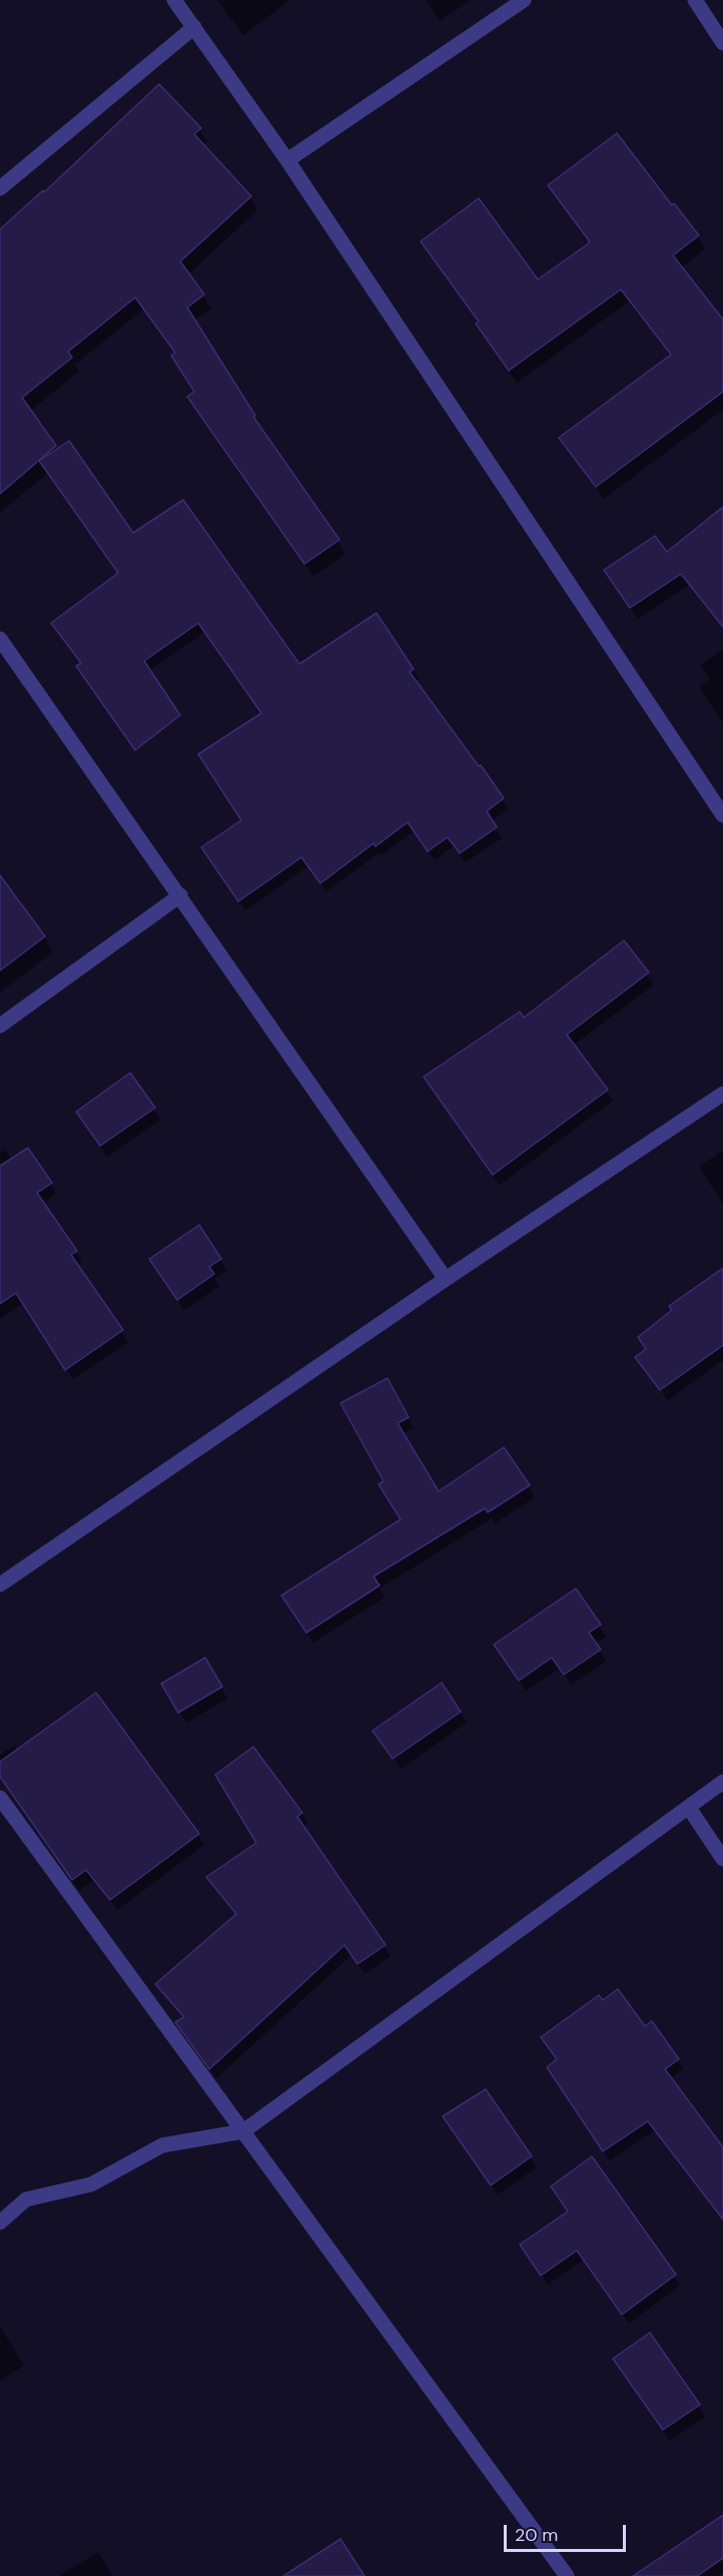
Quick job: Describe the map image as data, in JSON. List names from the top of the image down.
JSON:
{
  "scale_bar": "20 m"
}
